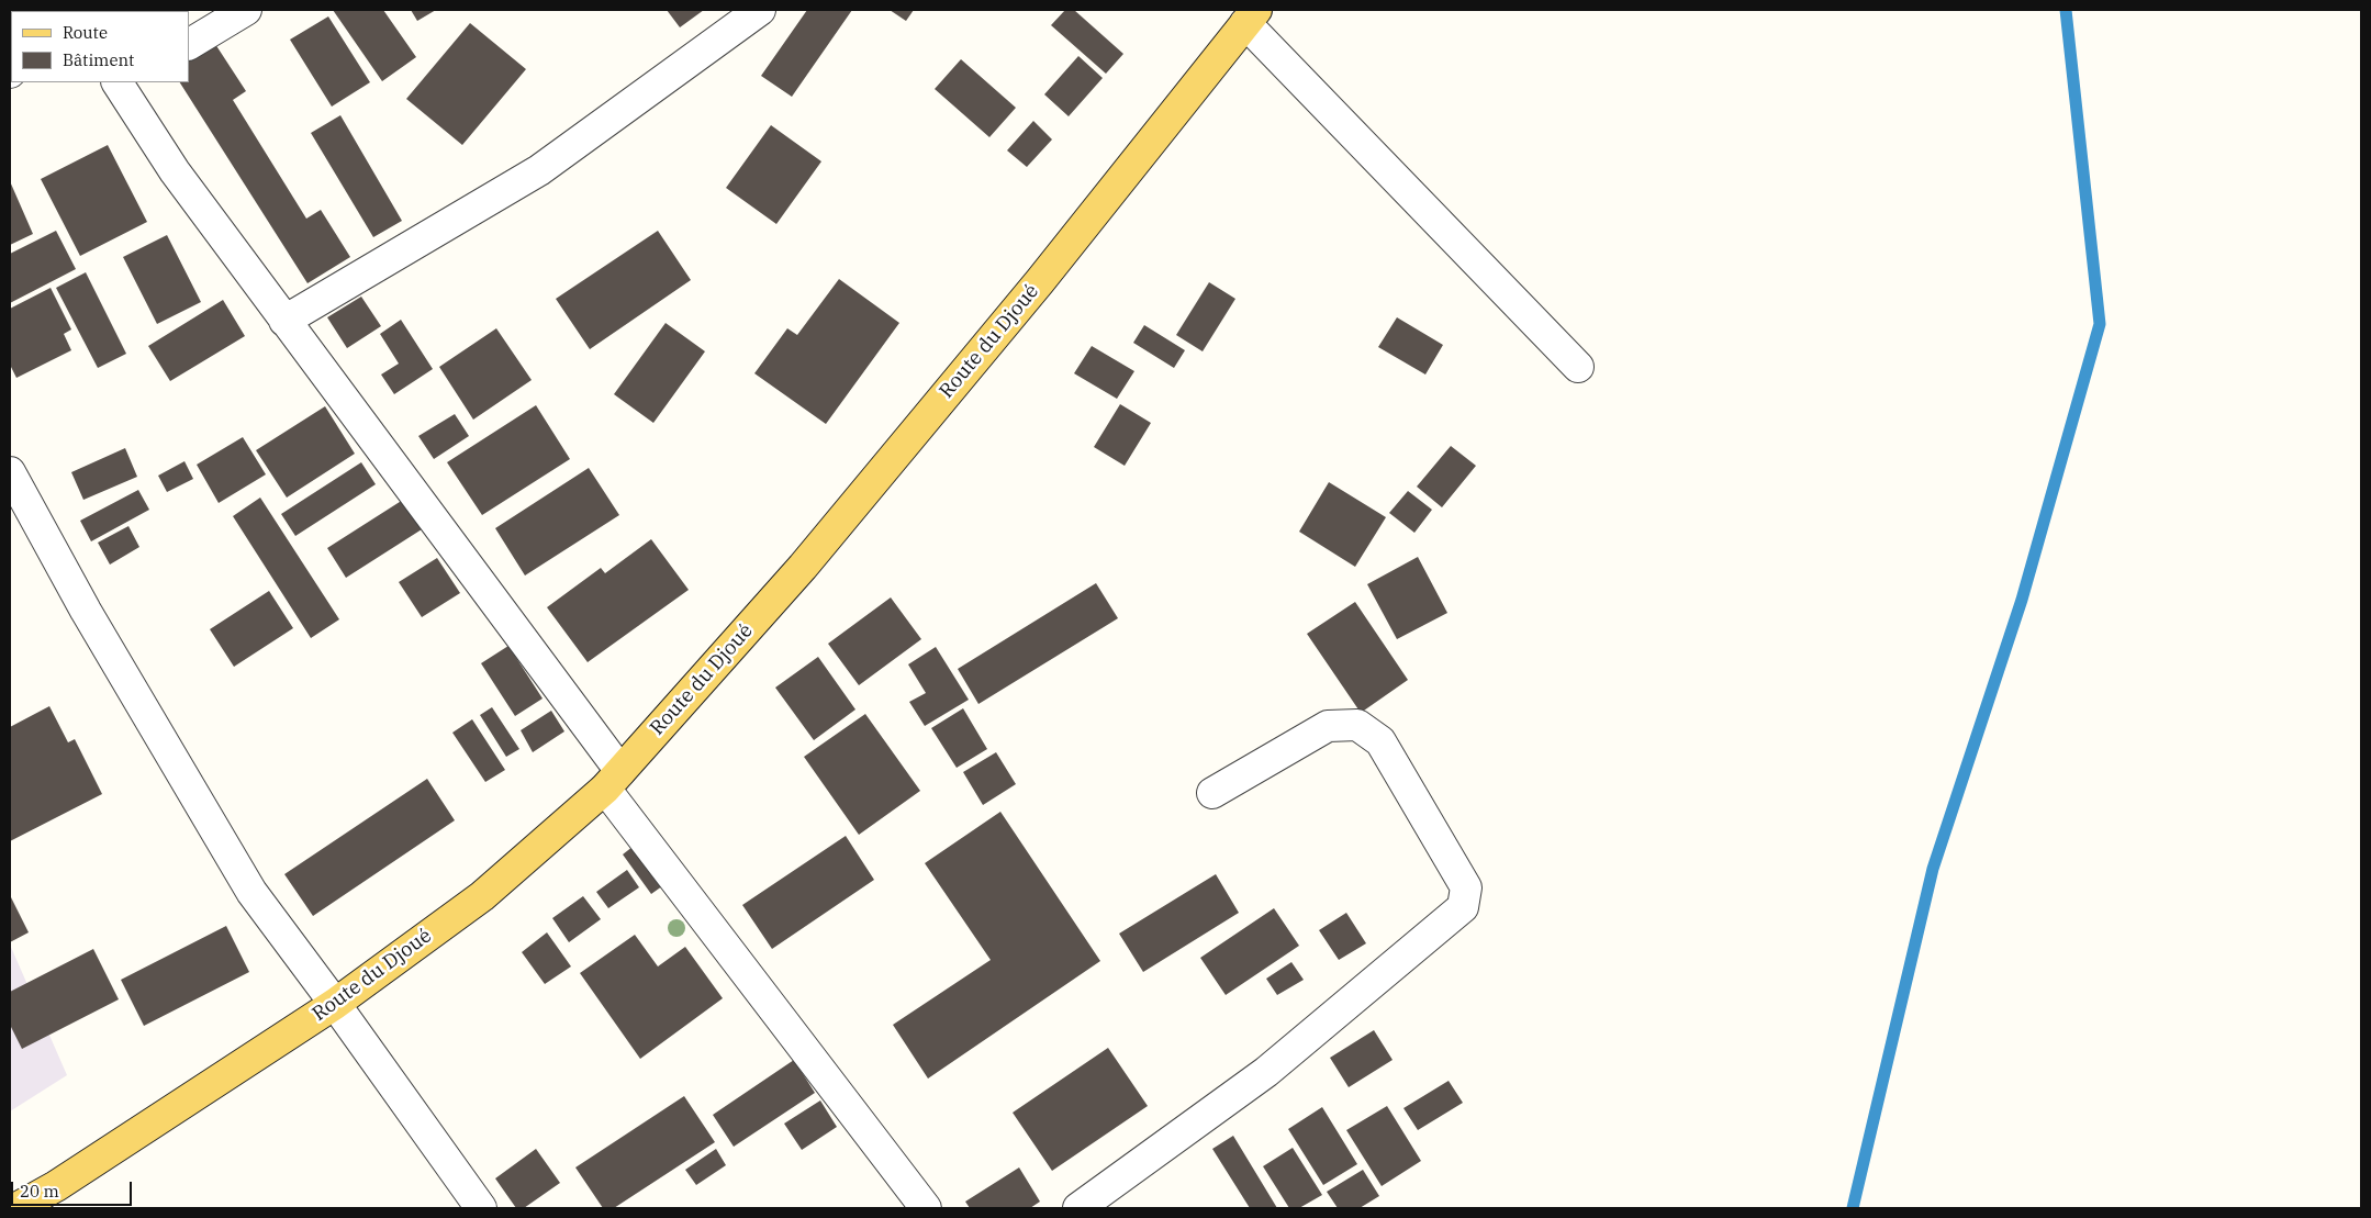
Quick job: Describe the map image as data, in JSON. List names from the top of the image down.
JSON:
{
  "streets": {
    "main road": ["Route du Djoué"]
  },
  "legend": ["Route", "Bâtiment"],
  "scale_bar": "20 m"
}
